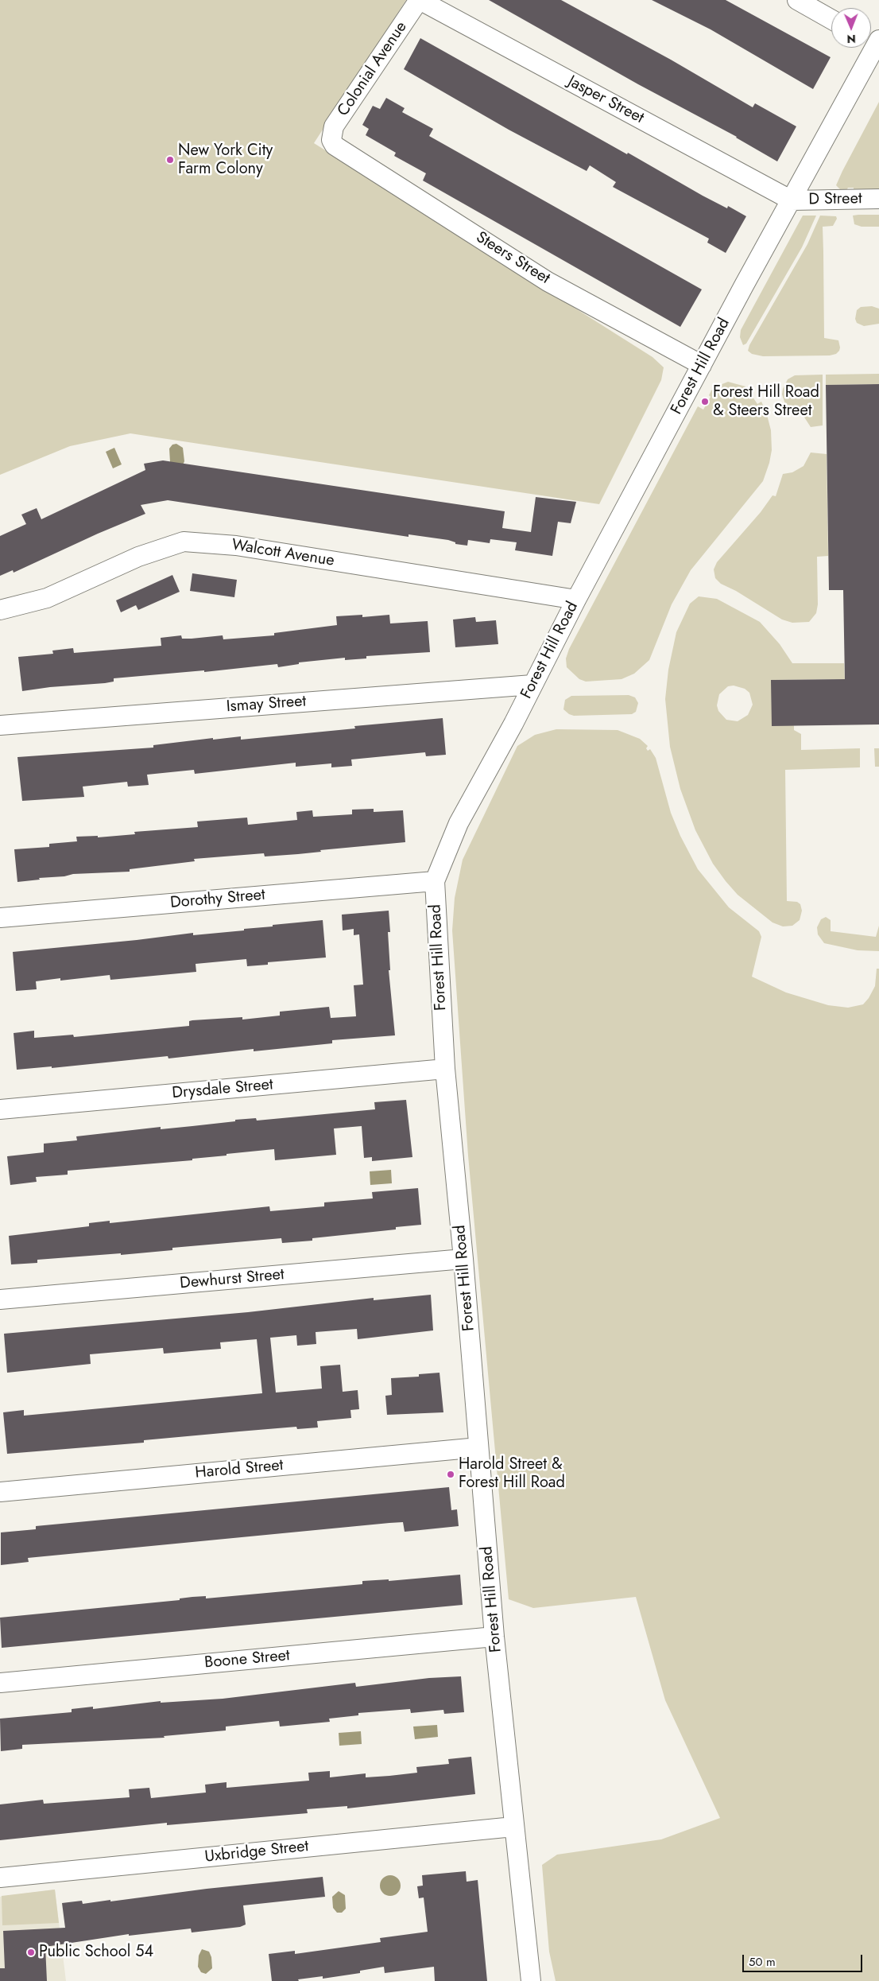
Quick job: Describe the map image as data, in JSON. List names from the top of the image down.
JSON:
{
  "streets": {
    "street": [
      "Colonial Avenue",
      "Jasper Street",
      "D Street",
      "Steers Street",
      "Forest Hill Road",
      "Walcott Avenue",
      "Ismay Street",
      "Dorothy Street",
      "Drysdale Street",
      "Dewhurst Street",
      "Harold Street",
      "Boone Street",
      "Uxbridge Street"
    ]
  },
  "crossings": [
    ["Colonial Avenue", "Jasper Street"],
    ["Colonial Avenue", "Steers Street"],
    ["Jasper Street", "D Street"],
    ["Jasper Street", "Forest Hill Road"],
    ["D Street", "Forest Hill Road"],
    ["Steers Street", "Forest Hill Road"],
    ["Forest Hill Road", "Walcott Avenue"],
    ["Forest Hill Road", "Ismay Street"],
    ["Forest Hill Road", "Dorothy Street"],
    ["Forest Hill Road", "Drysdale Street"],
    ["Forest Hill Road", "Dewhurst Street"],
    ["Forest Hill Road", "Harold Street"],
    ["Forest Hill Road", "Boone Street"],
    ["Forest Hill Road", "Uxbridge Street"]
  ],
  "places": [
    "New York City Farm Colony",
    "Forest Hill Road & Steers Street",
    "Harold Street & Forest Hill Road",
    "Public School 54"
  ],
  "scale_bar": "50 m",
  "north": "bottom"
}
